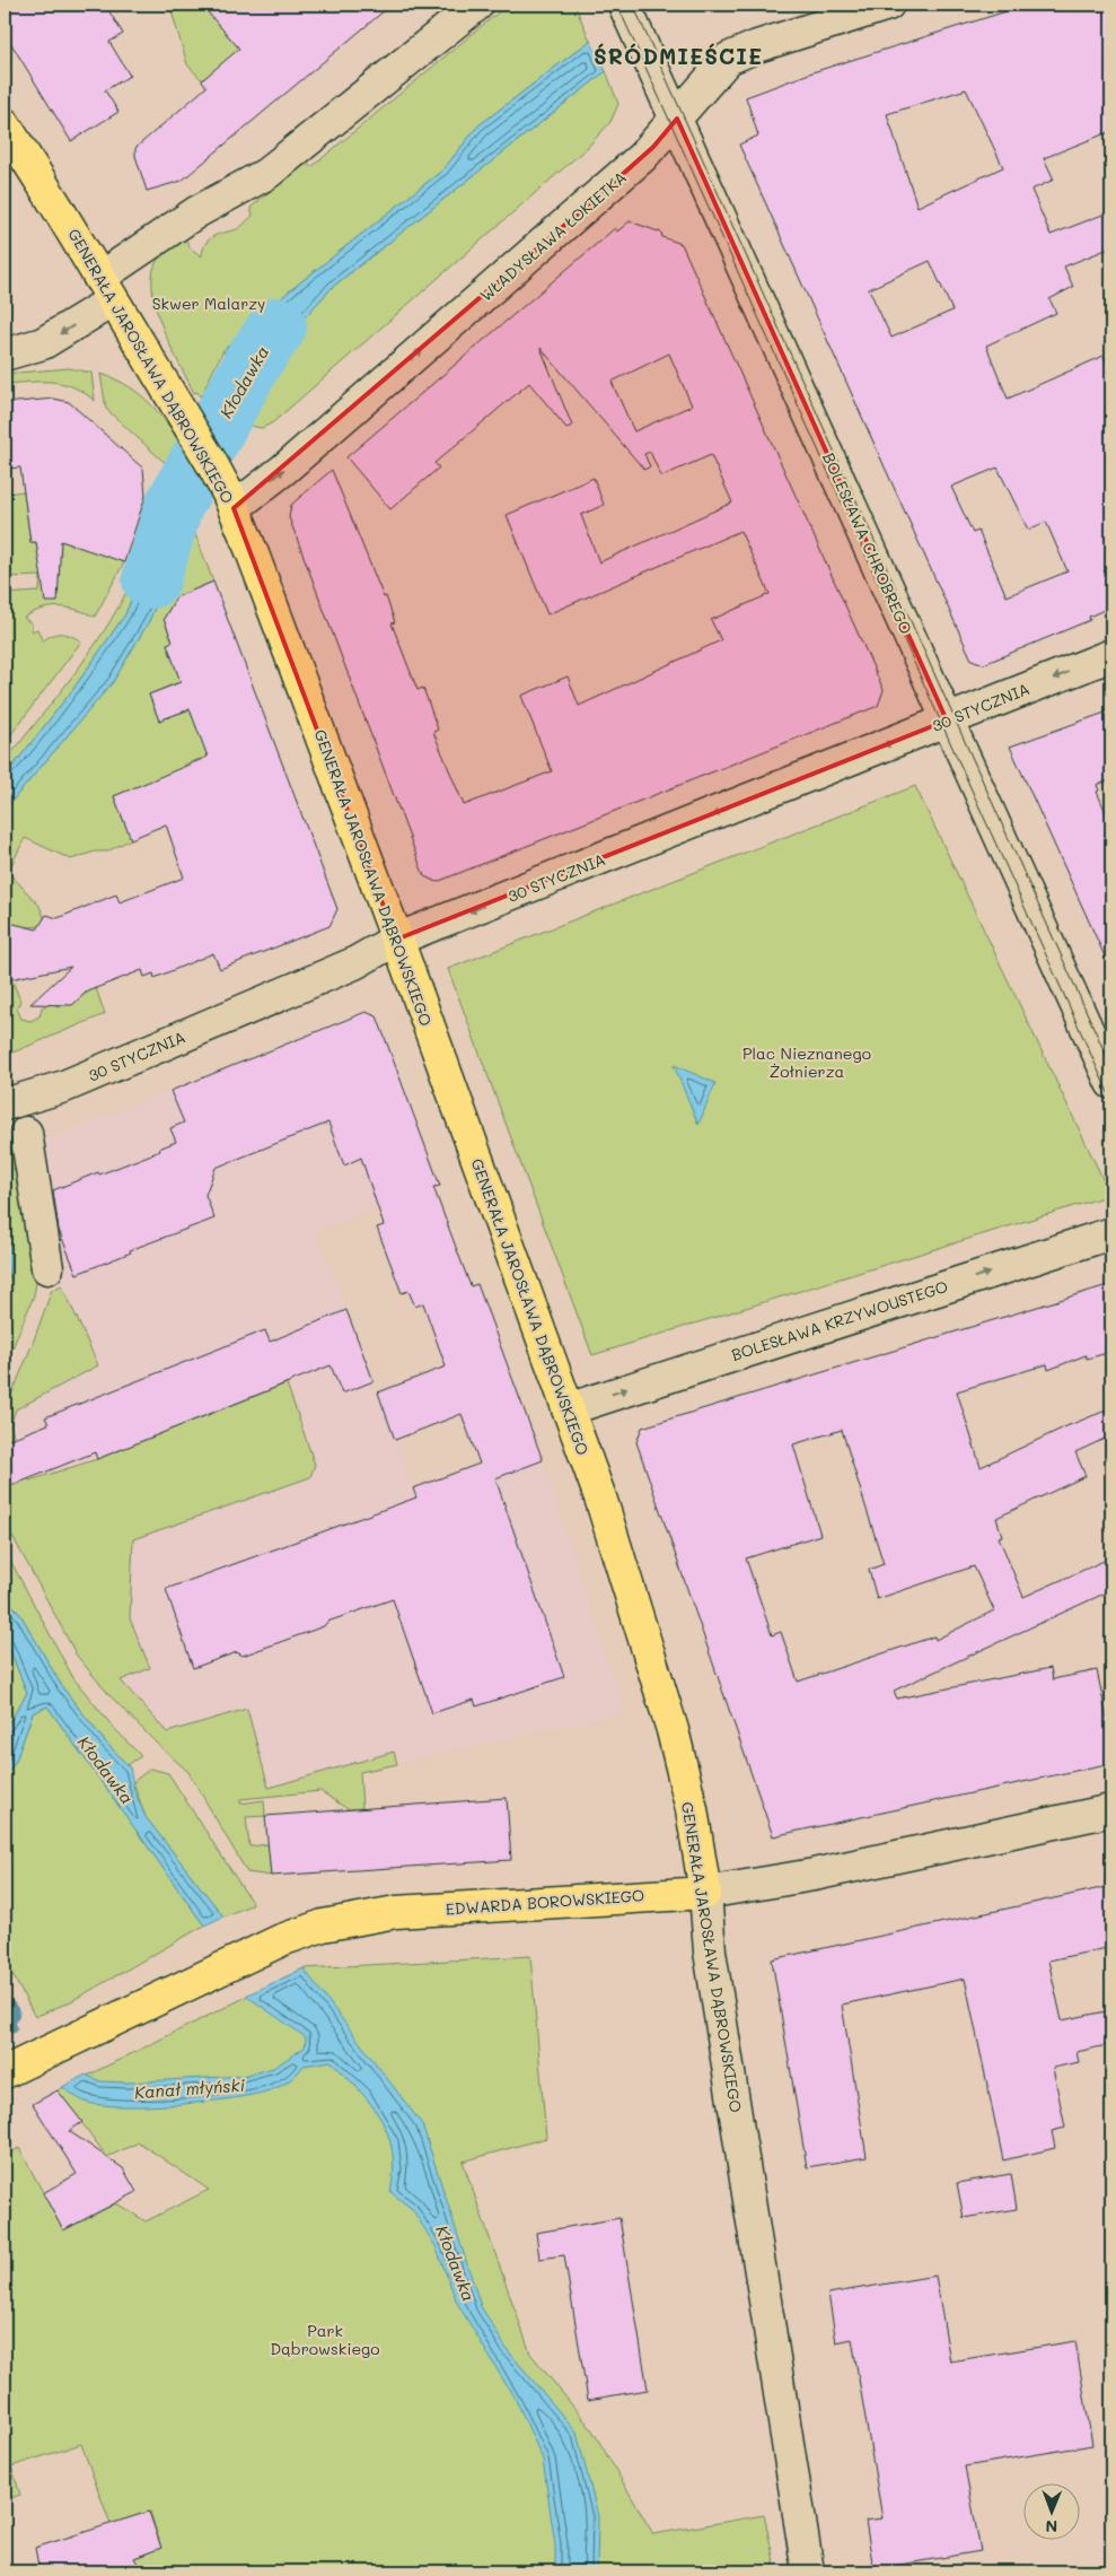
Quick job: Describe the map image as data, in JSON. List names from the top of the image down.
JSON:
{
  "streets": {
    "main road": ["GENERAŁA JAROSŁAWA DĄBROWSKIEGO", "EDWARDA BOROWSKIEGO"],
    "street": [
      "WŁADYSŁAWA ŁOKIETKA",
      "BOLESŁAWA CHROBREGO",
      "30 STYCZNIA",
      "BOLESŁAWA KRZYWOUSTEGO"
    ]
  },
  "crossings": [
    ["WŁADYSŁAWA ŁOKIETKA", "GENERAŁA JAROSŁAWA DĄBROWSKIEGO"],
    ["WŁADYSŁAWA ŁOKIETKA", "BOLESŁAWA CHROBREGO"],
    ["GENERAŁA JAROSŁAWA DĄBROWSKIEGO", "30 STYCZNIA"],
    ["GENERAŁA JAROSŁAWA DĄBROWSKIEGO", "BOLESŁAWA KRZYWOUSTEGO"],
    ["GENERAŁA JAROSŁAWA DĄBROWSKIEGO", "EDWARDA BOROWSKIEGO"],
    ["BOLESŁAWA CHROBREGO", "30 STYCZNIA"]
  ],
  "one_way": ["30 STYCZNIA", "BOLESŁAWA KRZYWOUSTEGO"],
  "districts": ["ŚRÓDMIEŚCIE"],
  "water": ["Kłodawka", "Kanał młyński"],
  "parks": ["Skwer Malarzy", "Plac Nieznanego Żołnierza", "Park Dąbrowskiego"],
  "north": "bottom"
}
